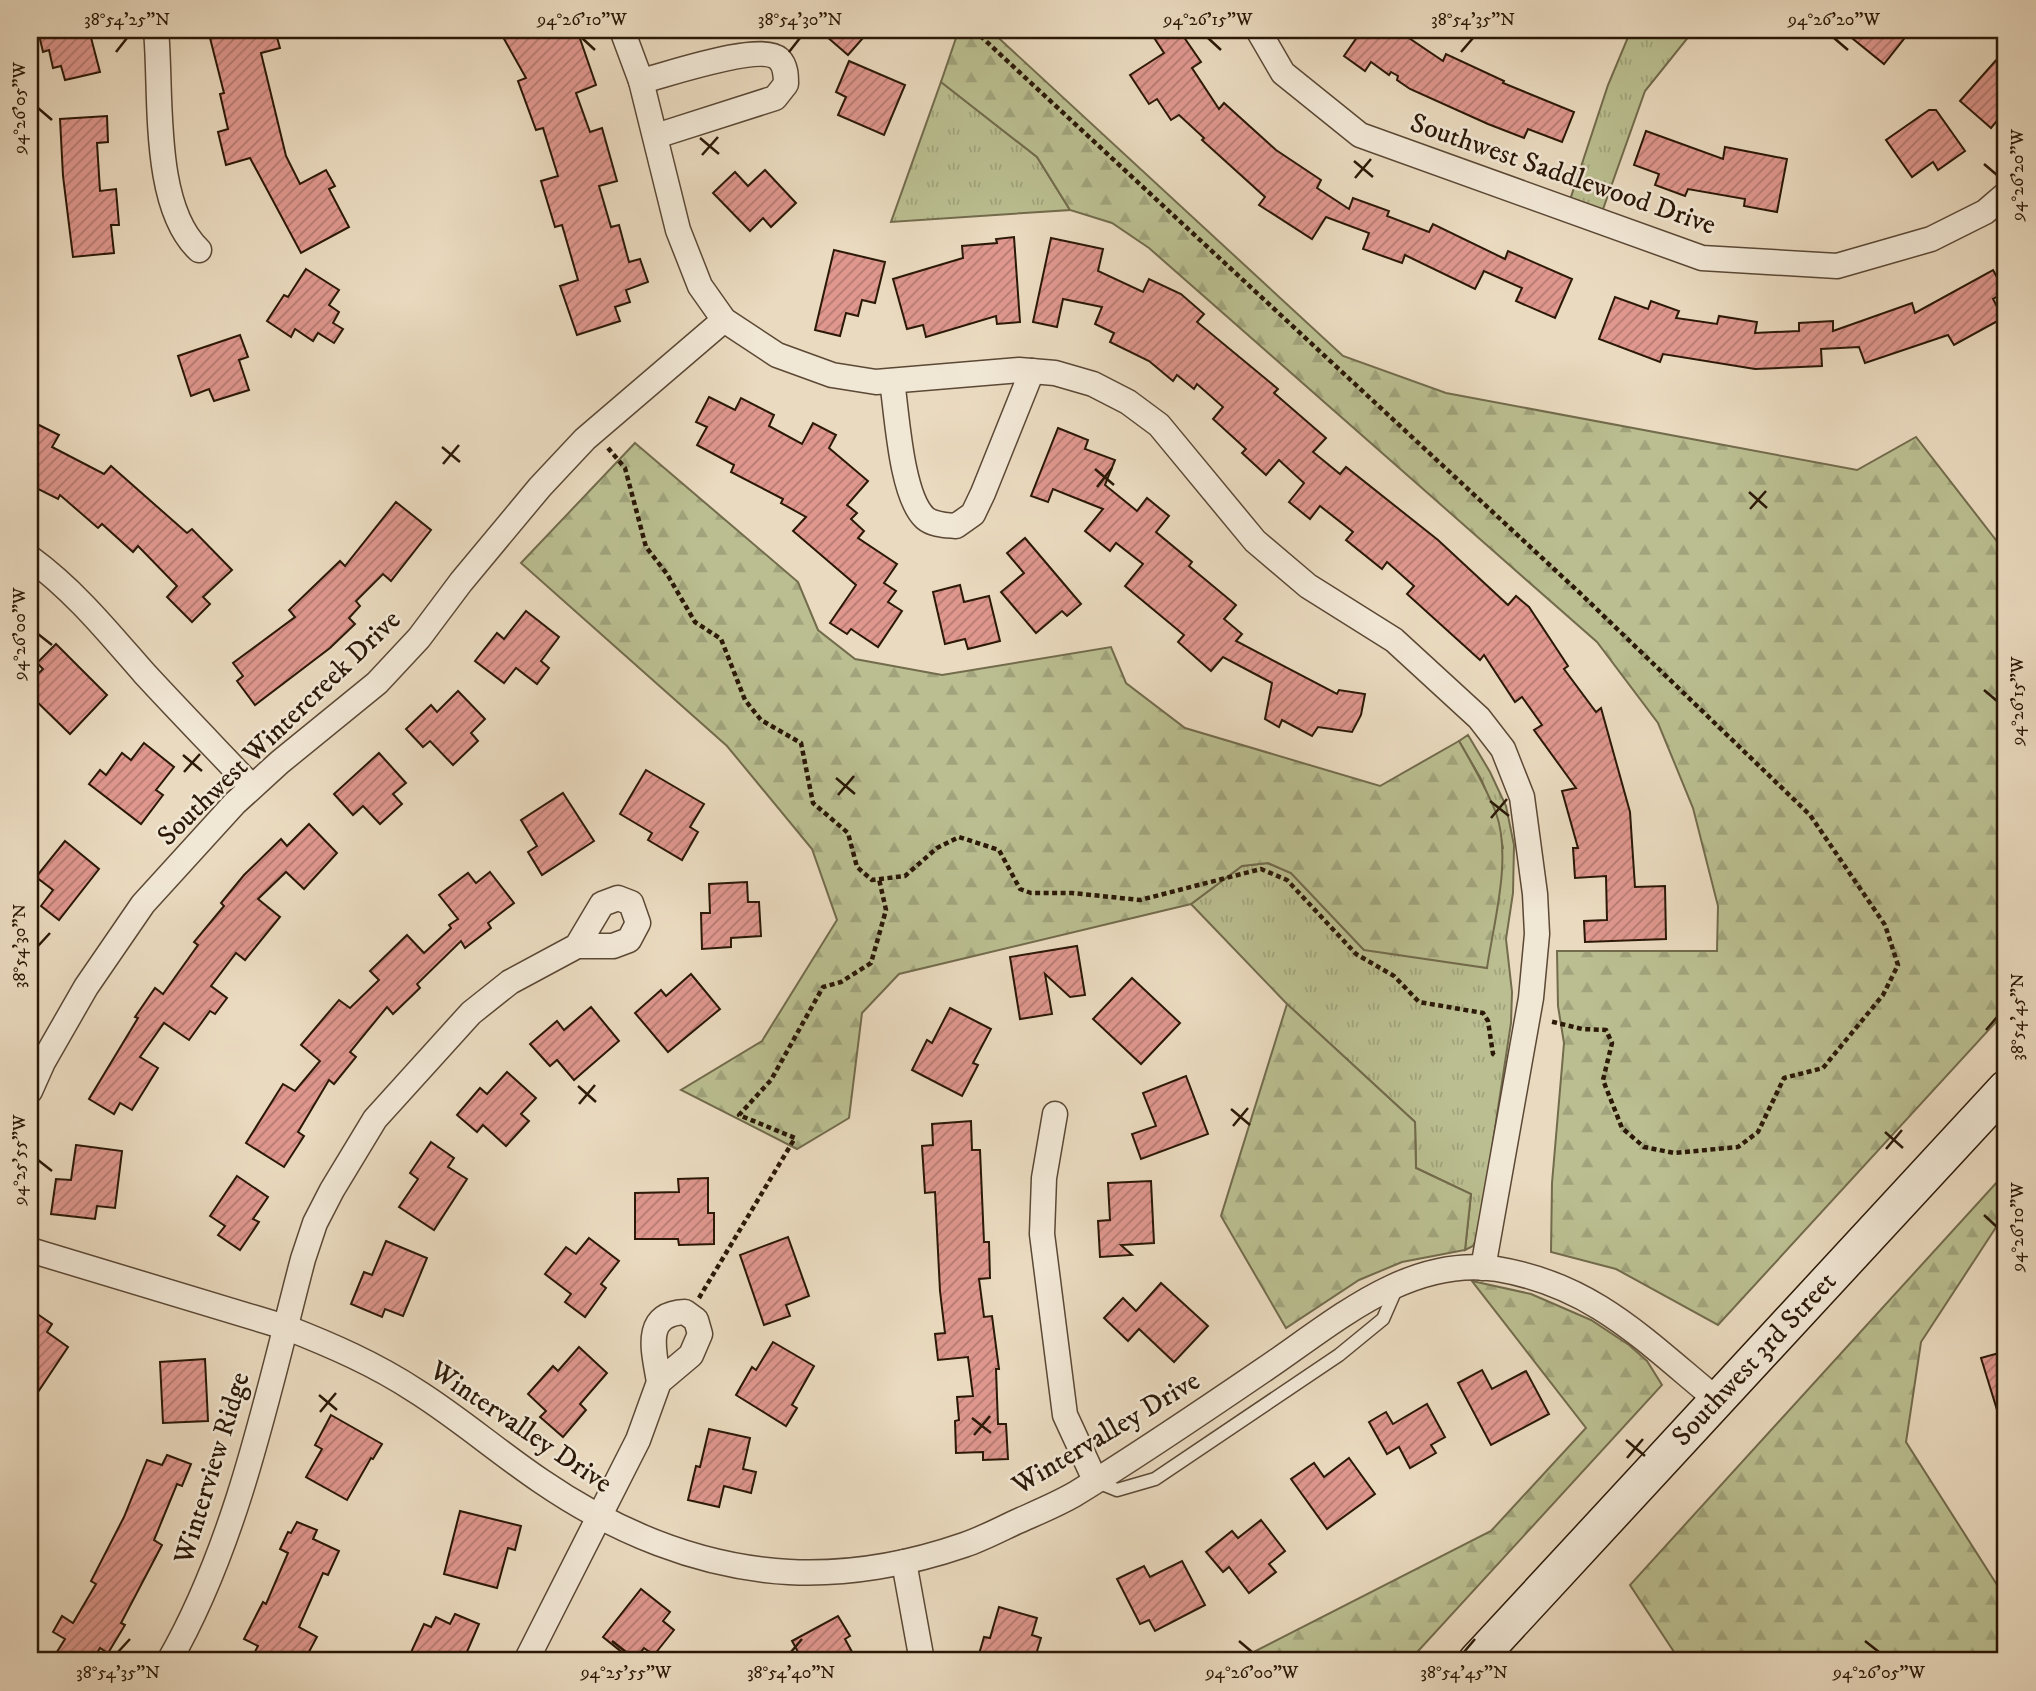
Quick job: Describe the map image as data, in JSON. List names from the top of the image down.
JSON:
{
  "streets": {
    "main road": ["Southwest 3rd Street"],
    "street": [
      "Southwest Saddlewood Drive",
      "Southwest Wintercreek Drive",
      "Wintervalley Drive",
      "Winterview Ridge"
    ]
  },
  "crossings": [
    ["Southwest 3rd Street", "Wintervalley Drive"],
    ["Wintervalley Drive", "Winterview Ridge"]
  ],
  "coordinates": [
    "38°54'25\"N",
    "94°26'10\"W",
    "38°54'30\"N",
    "94°26'15\"W",
    "38°54'35\"N",
    "94°26'20\"W",
    "94°26'05\"W",
    "94°26'00\"W",
    "38°54'45\"N",
    "94°25'55\"W",
    "38°54'40\"N"
  ]
}
